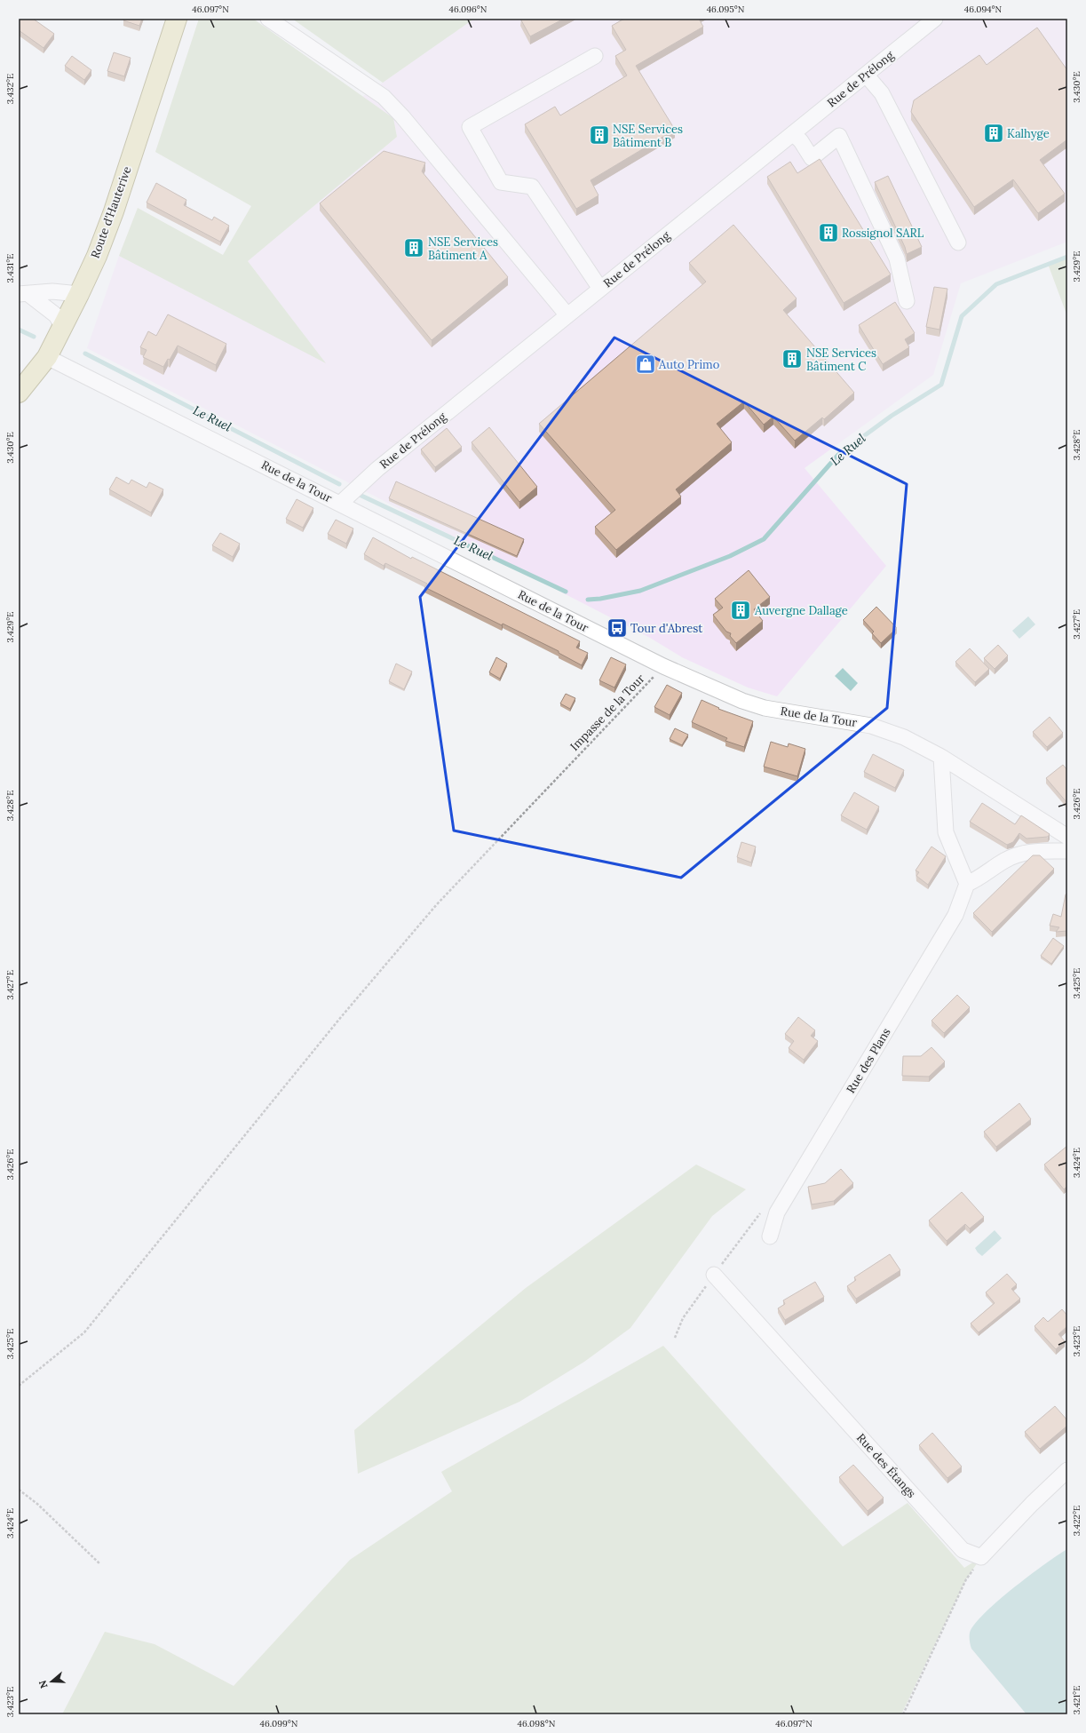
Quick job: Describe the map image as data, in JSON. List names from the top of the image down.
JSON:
{
  "streets": {
    "main road": ["Route d'Hauterive"],
    "street": [
      "Rue de Prélong",
      "Rue de la Tour",
      "Rue des Plans",
      "Rue des Étangs"
    ],
    "path": ["Impasse de la Tour"]
  },
  "crossings": [
    ["Rue de Prélong", "Rue de la Tour"],
    ["Route d'Hauterive", "Rue de la Tour"],
    ["Rue de la Tour", "Impasse de la Tour"]
  ],
  "water": ["Le Ruel"],
  "places": {
    "building": [
      "Kalhyge",
      "NSE Services Bâtiment B",
      "Rossignol SARL",
      "NSE Services Bâtiment A",
      "NSE Services Bâtiment C",
      "Auvergne Dallage"
    ],
    "shop": ["Auto Primo"],
    "bus stop": ["Tour d'Abrest"]
  },
  "north": "left",
  "coordinates": [
    "46.097°N",
    "46.096°N",
    "46.095°N",
    "46.094°N",
    "3.430°E",
    "3.432°E",
    "3.429°E",
    "3.431°E",
    "3.428°E",
    "3.427°E",
    "3.426°E",
    "3.425°E",
    "3.424°E",
    "3.423°E",
    "3.422°E",
    "3.421°E",
    "46.099°N",
    "46.098°N"
  ]
}
